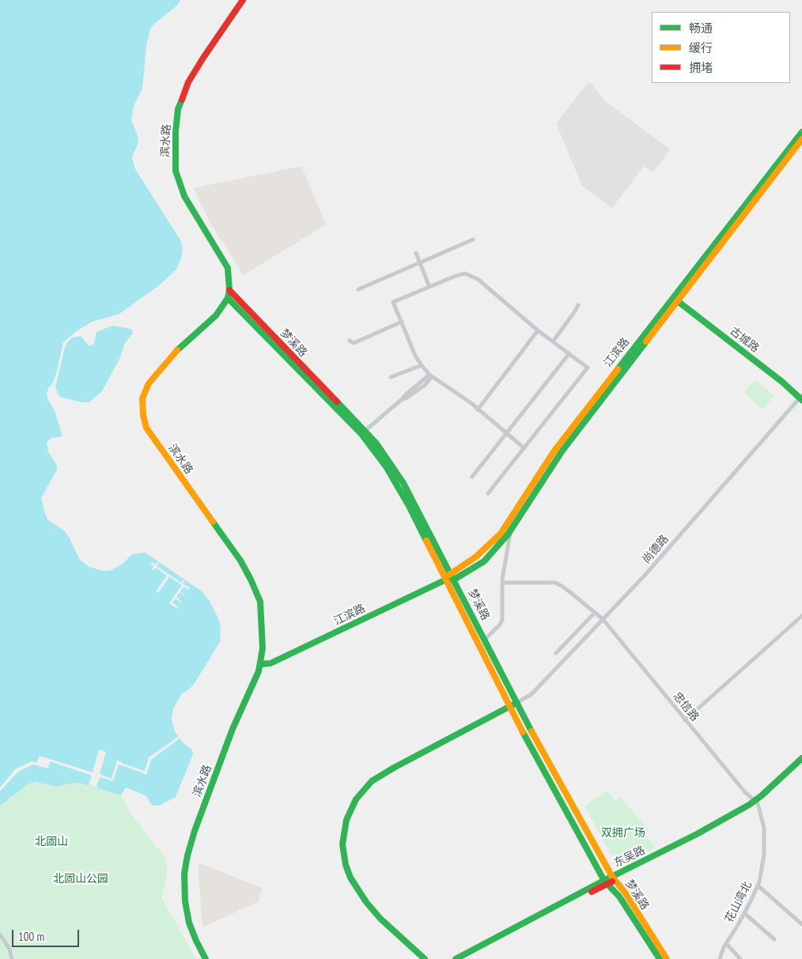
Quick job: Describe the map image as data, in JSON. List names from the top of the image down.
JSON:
{
  "streets": {
    "main road": [
      "滨水路",
      "古城路",
      "梦溪路",
      "江滨路",
      "东吴路"
    ],
    "street": ["尚德路", "忠信路", "花山湾北"]
  },
  "crossings": [
    ["滨水路", "梦溪路"],
    ["滨水路", "江滨路"],
    ["古城路", "江滨路"],
    ["古城路", "尚德路"],
    ["梦溪路", "江滨路"],
    ["梦溪路", "尚德路"],
    ["梦溪路", "东吴路"],
    ["尚德路", "忠信路"],
    ["忠信路", "东吴路"],
    ["忠信路", "花山湾北"],
    ["东吴路", "花山湾北"]
  ],
  "parks": ["双拥广场", "北固山", "北固山公园"],
  "legend": ["畅通", "缓行", "拥堵"],
  "scale_bar": "100 m"
}
